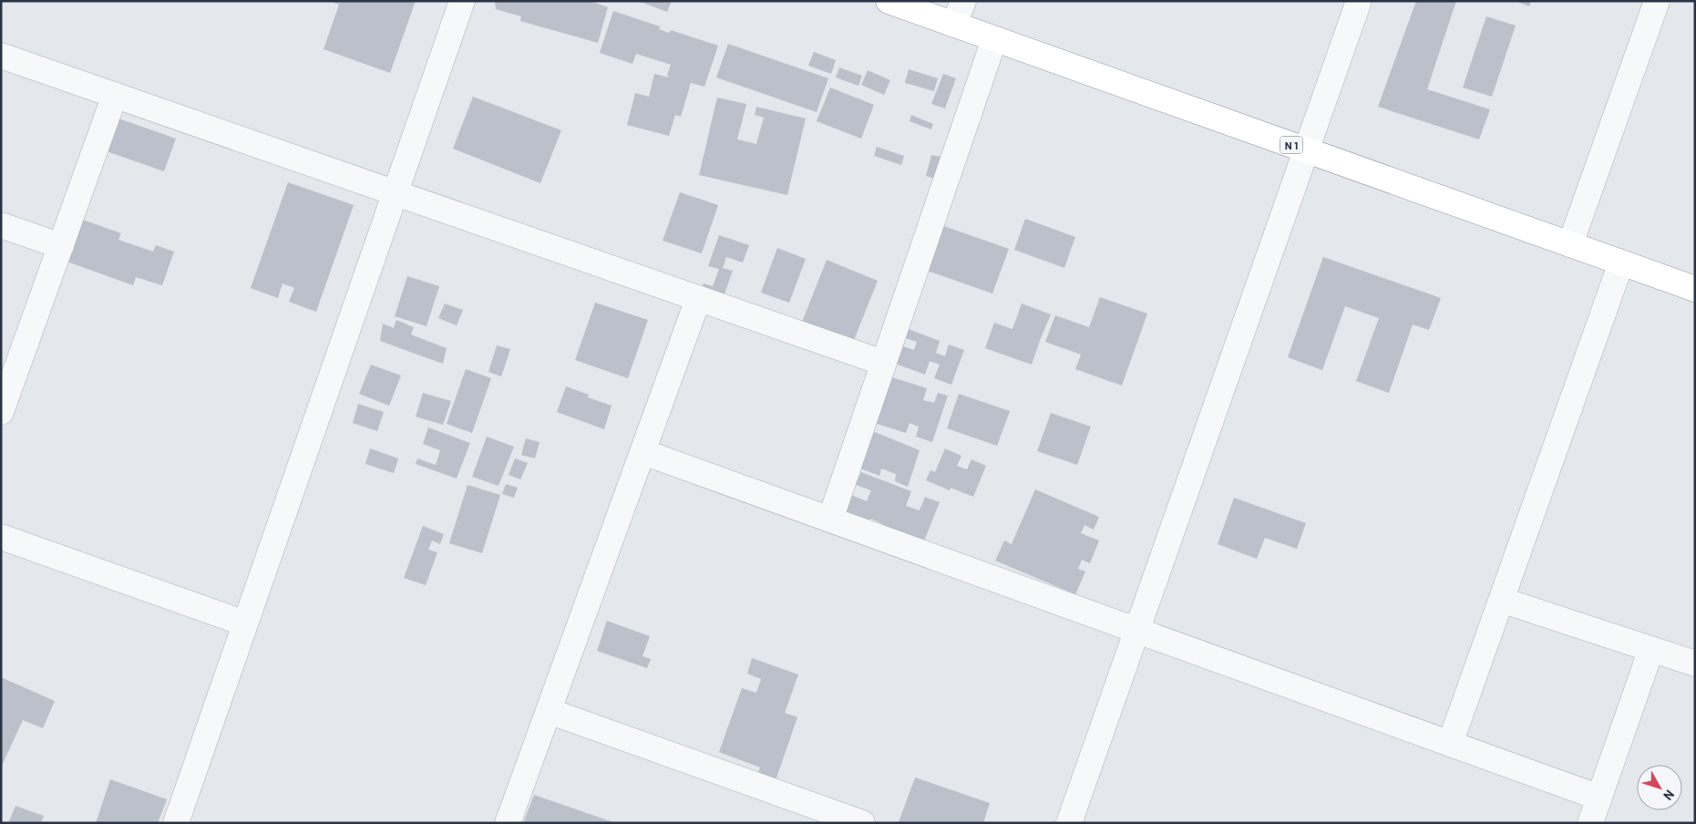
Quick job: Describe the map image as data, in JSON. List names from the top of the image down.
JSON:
{
  "streets": {
    "highway": ["N 1"]
  },
  "north": "bottom right"
}
